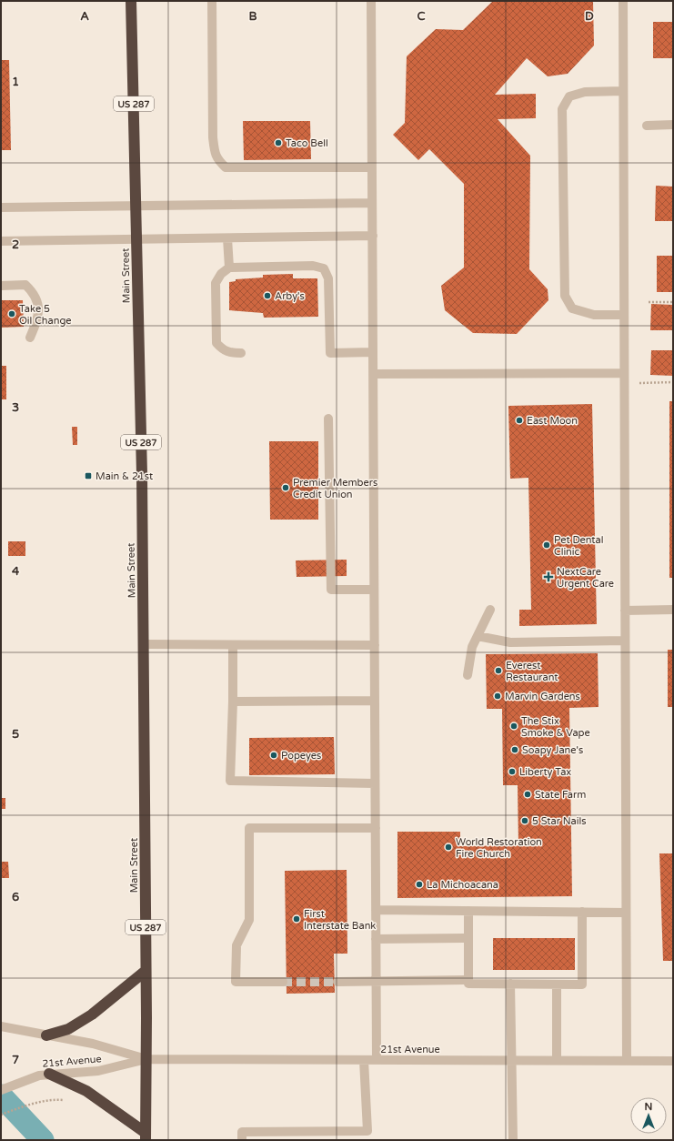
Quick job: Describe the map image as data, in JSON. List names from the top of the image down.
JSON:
{
  "streets": {
    "highway": ["US 287", "Main Street"],
    "street": ["21st Avenue"]
  },
  "crossings": [
    ["Main Street", "21st Avenue"]
  ],
  "places": {
    "other": [
      "Taco Bell",
      "Arby's",
      "Take 5 Oil Change",
      "East Moon",
      "Premier Members Credit Union",
      "Pet Dental Clinic",
      "Everest Restaurant",
      "Marvin Gardens",
      "The Stix Smoke & Vape",
      "Soapy Jane's",
      "Popeyes",
      "Liberty Tax",
      "State Farm",
      "5 Star Nails",
      "World Restoration Fire Church",
      "La Michoacana",
      "First Interstate Bank"
    ],
    "transit": ["Main & 21st"],
    "health": ["NextCare Urgent Care"]
  },
  "north": "top",
  "grid": {
    "columns": [
      "A",
      "B",
      "C",
      "D"
    ],
    "rows": [
      "1",
      "2",
      "3",
      "4",
      "5",
      "6",
      "7"
    ]
  }
}
